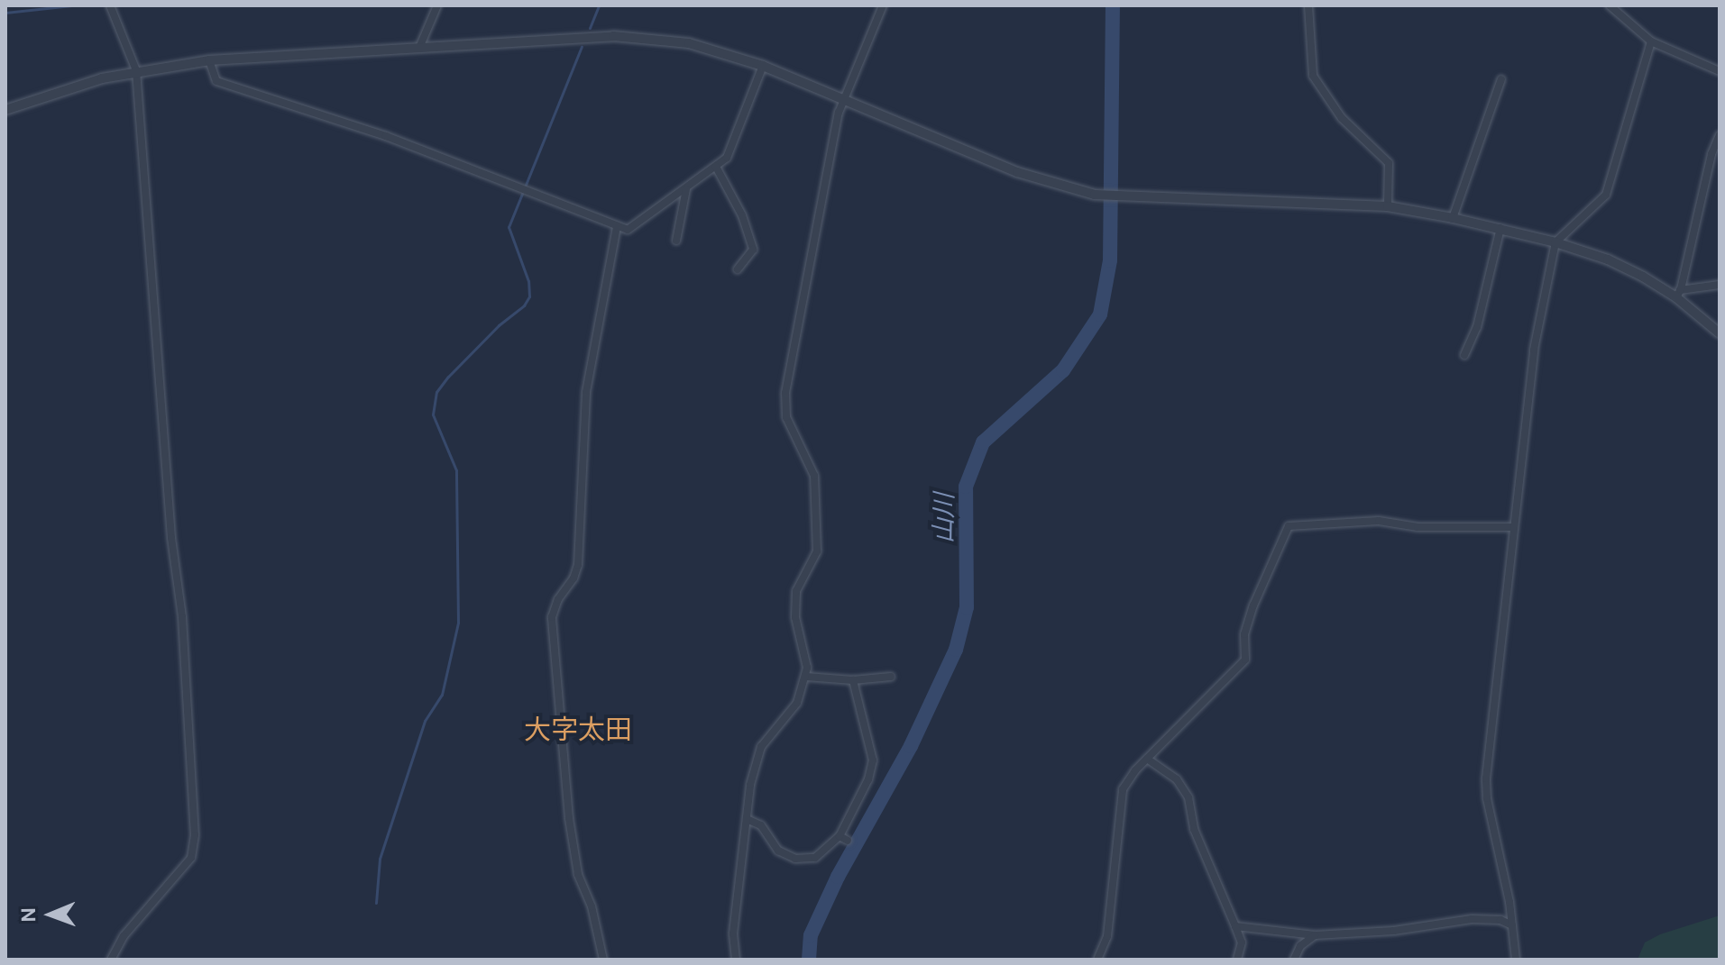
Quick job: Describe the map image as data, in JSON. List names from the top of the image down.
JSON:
{
  "districts": ["大字太田"],
  "water": ["山川"],
  "north": "left"
}
